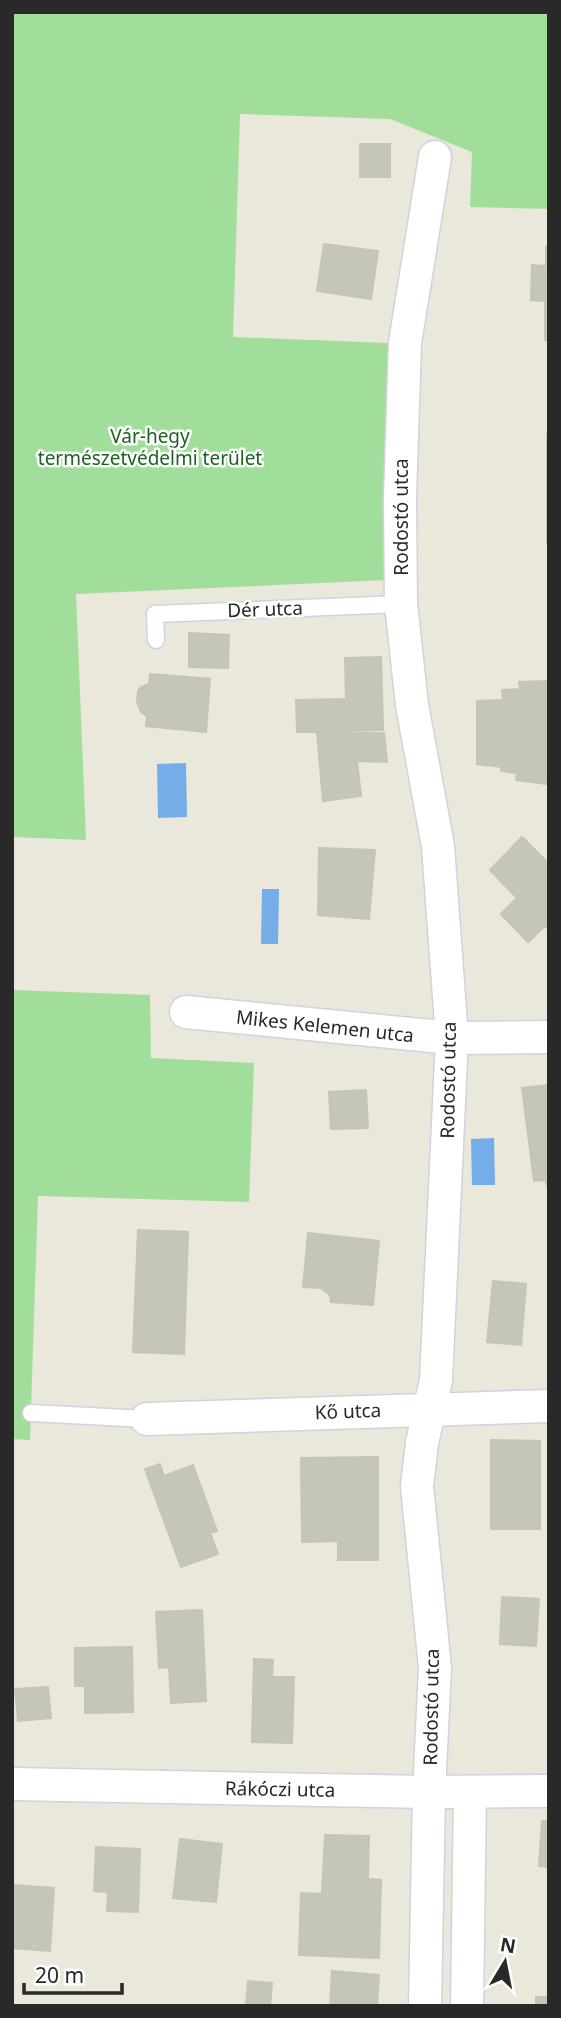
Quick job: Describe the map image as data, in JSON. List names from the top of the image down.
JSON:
{
  "streets": {
    "street": [
      "Rodostó utca",
      "Mikes Kelemen utca",
      "Kő utca",
      "Rákóczi utca"
    ],
    "lane": ["Dér utca"]
  },
  "crossings": [
    ["Rodostó utca", "Dér utca"],
    ["Rodostó utca", "Mikes Kelemen utca"],
    ["Rodostó utca", "Kő utca"],
    ["Rodostó utca", "Rákóczi utca"]
  ],
  "parks": ["Vár-hegy természetvédelmi terület"],
  "scale_bar": "20 m",
  "north": "top"
}
